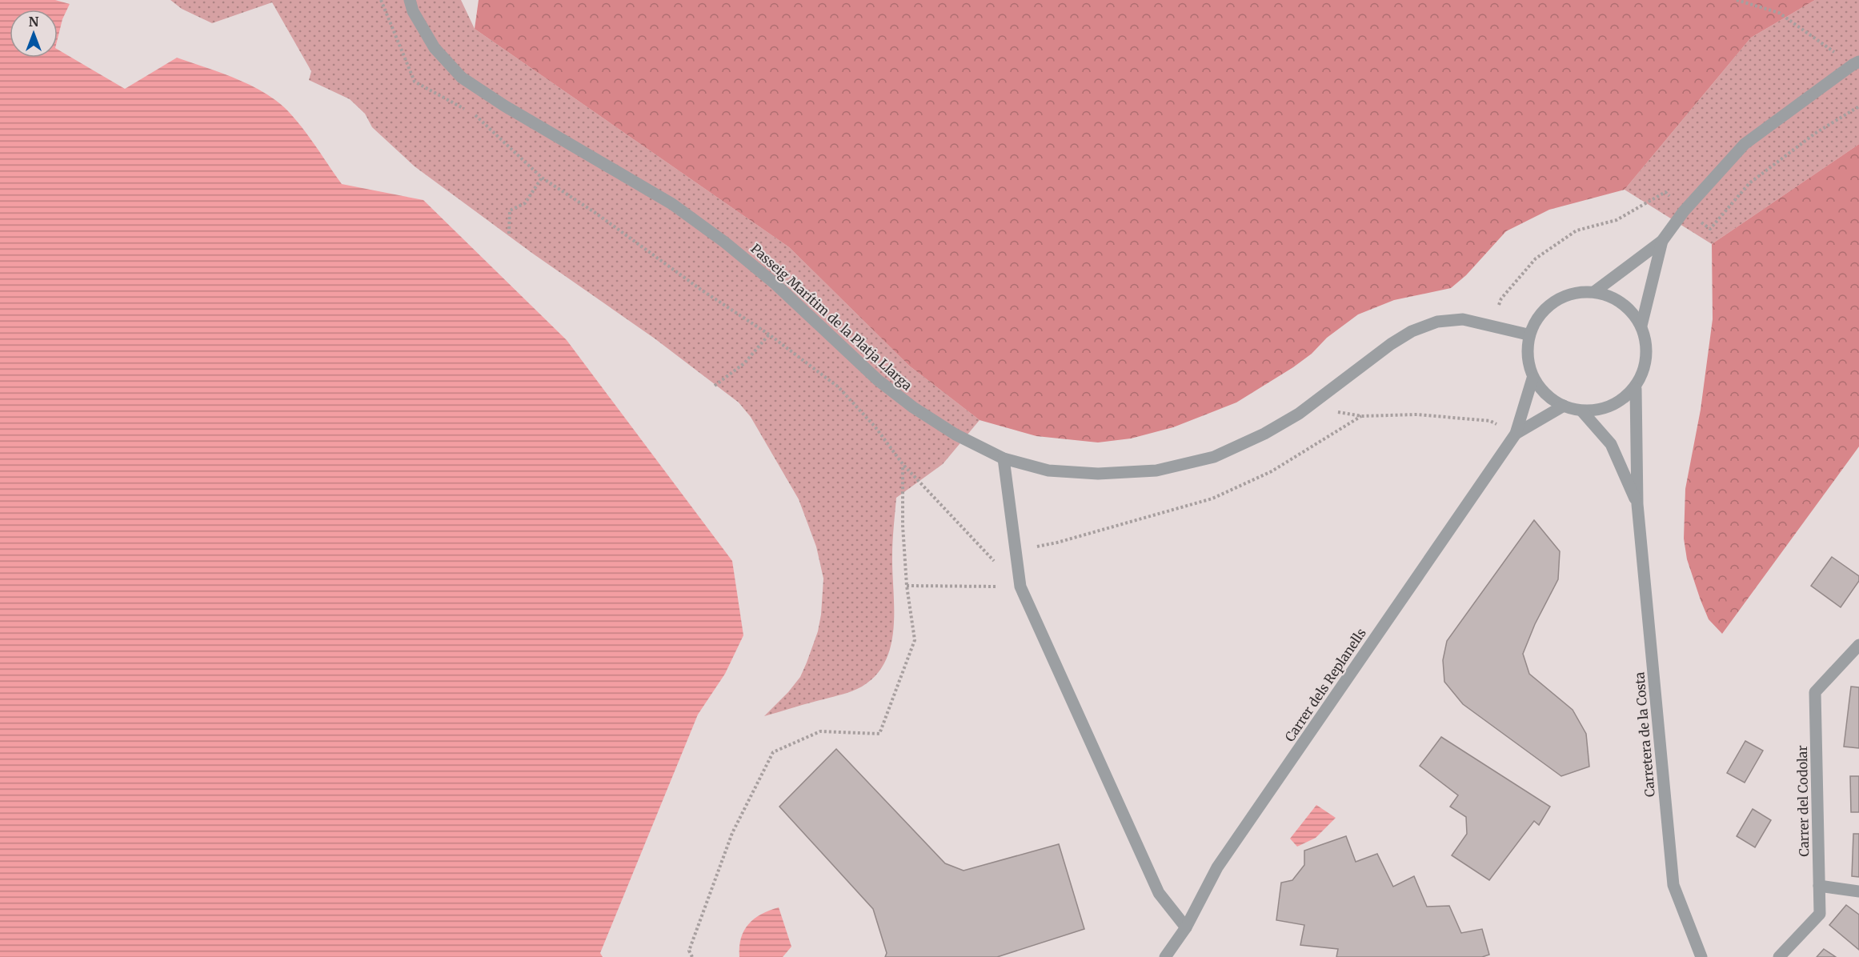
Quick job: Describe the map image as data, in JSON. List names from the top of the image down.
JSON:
{
  "streets": {
    "street": [
      "Passeig Marítim de la Platja Llarga",
      "Carrer dels Replanells",
      "Carretera de la Costa",
      "Carrer del Codolar"
    ]
  },
  "crossings": [
    ["Passeig Marítim de la Platja Llarga", "Carrer dels Replanells"],
    ["Passeig Marítim de la Platja Llarga", "Carretera de la Costa"],
    ["Carrer dels Replanells", "Carretera de la Costa"]
  ],
  "north": "top"
}
